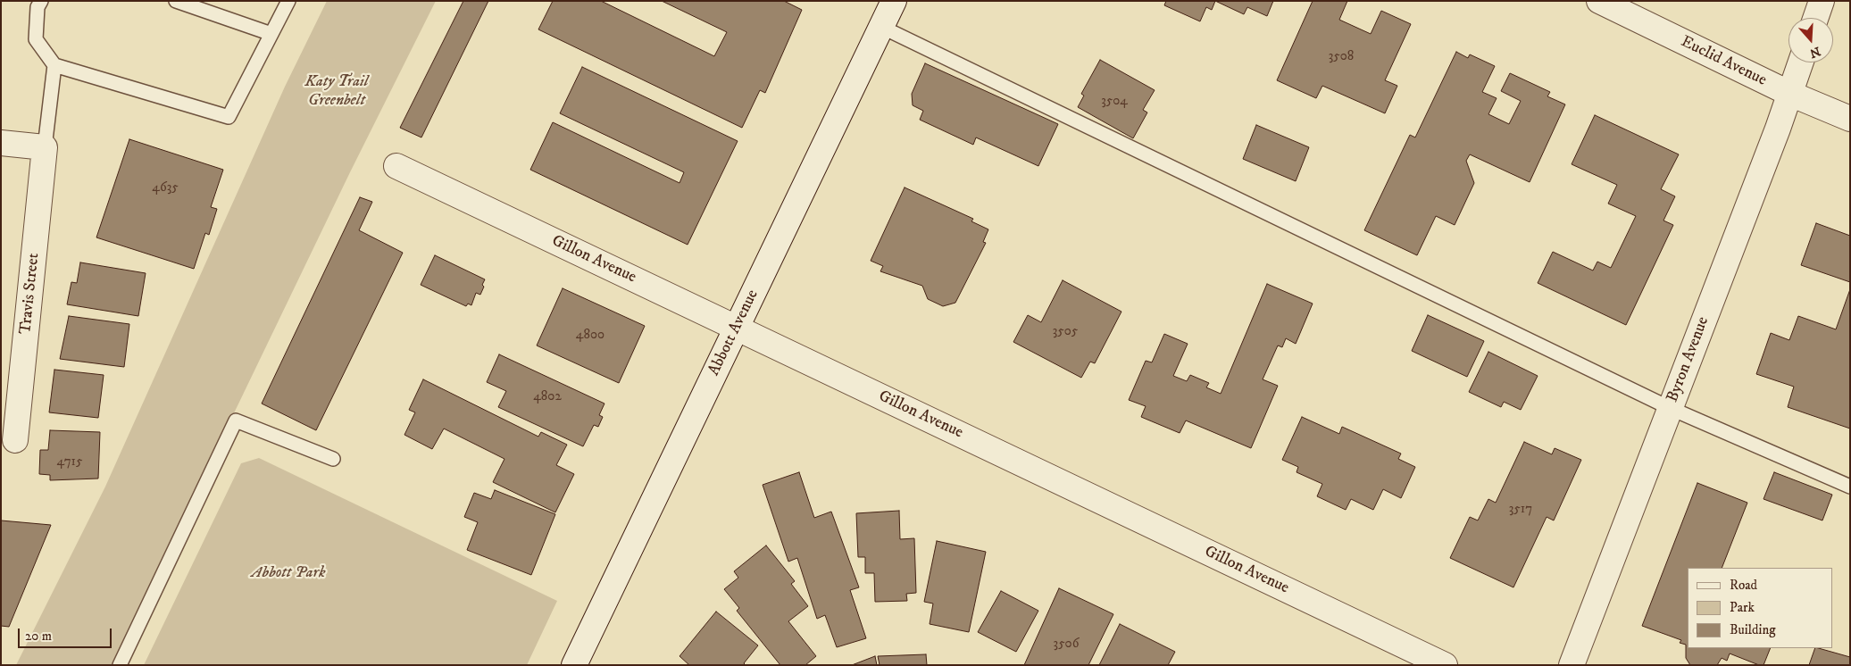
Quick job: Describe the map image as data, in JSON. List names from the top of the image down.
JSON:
{
  "streets": {
    "street": [
      "Euclid Avenue",
      "Gillon Avenue",
      "Travis Street",
      "Abbott Avenue",
      "Byron Avenue"
    ]
  },
  "crossings": [
    ["Euclid Avenue", "Byron Avenue"],
    ["Gillon Avenue", "Abbott Avenue"]
  ],
  "parks": ["Katy Trail Greenbelt", "Abbott Park"],
  "house_numbers": [
    "3508",
    "3504",
    "4635",
    "3505",
    "4800",
    "4802",
    "4715",
    "3517",
    "3506"
  ],
  "legend": ["Road", "Park", "Building"],
  "scale_bar": "20 m",
  "north": "bottom"
}
